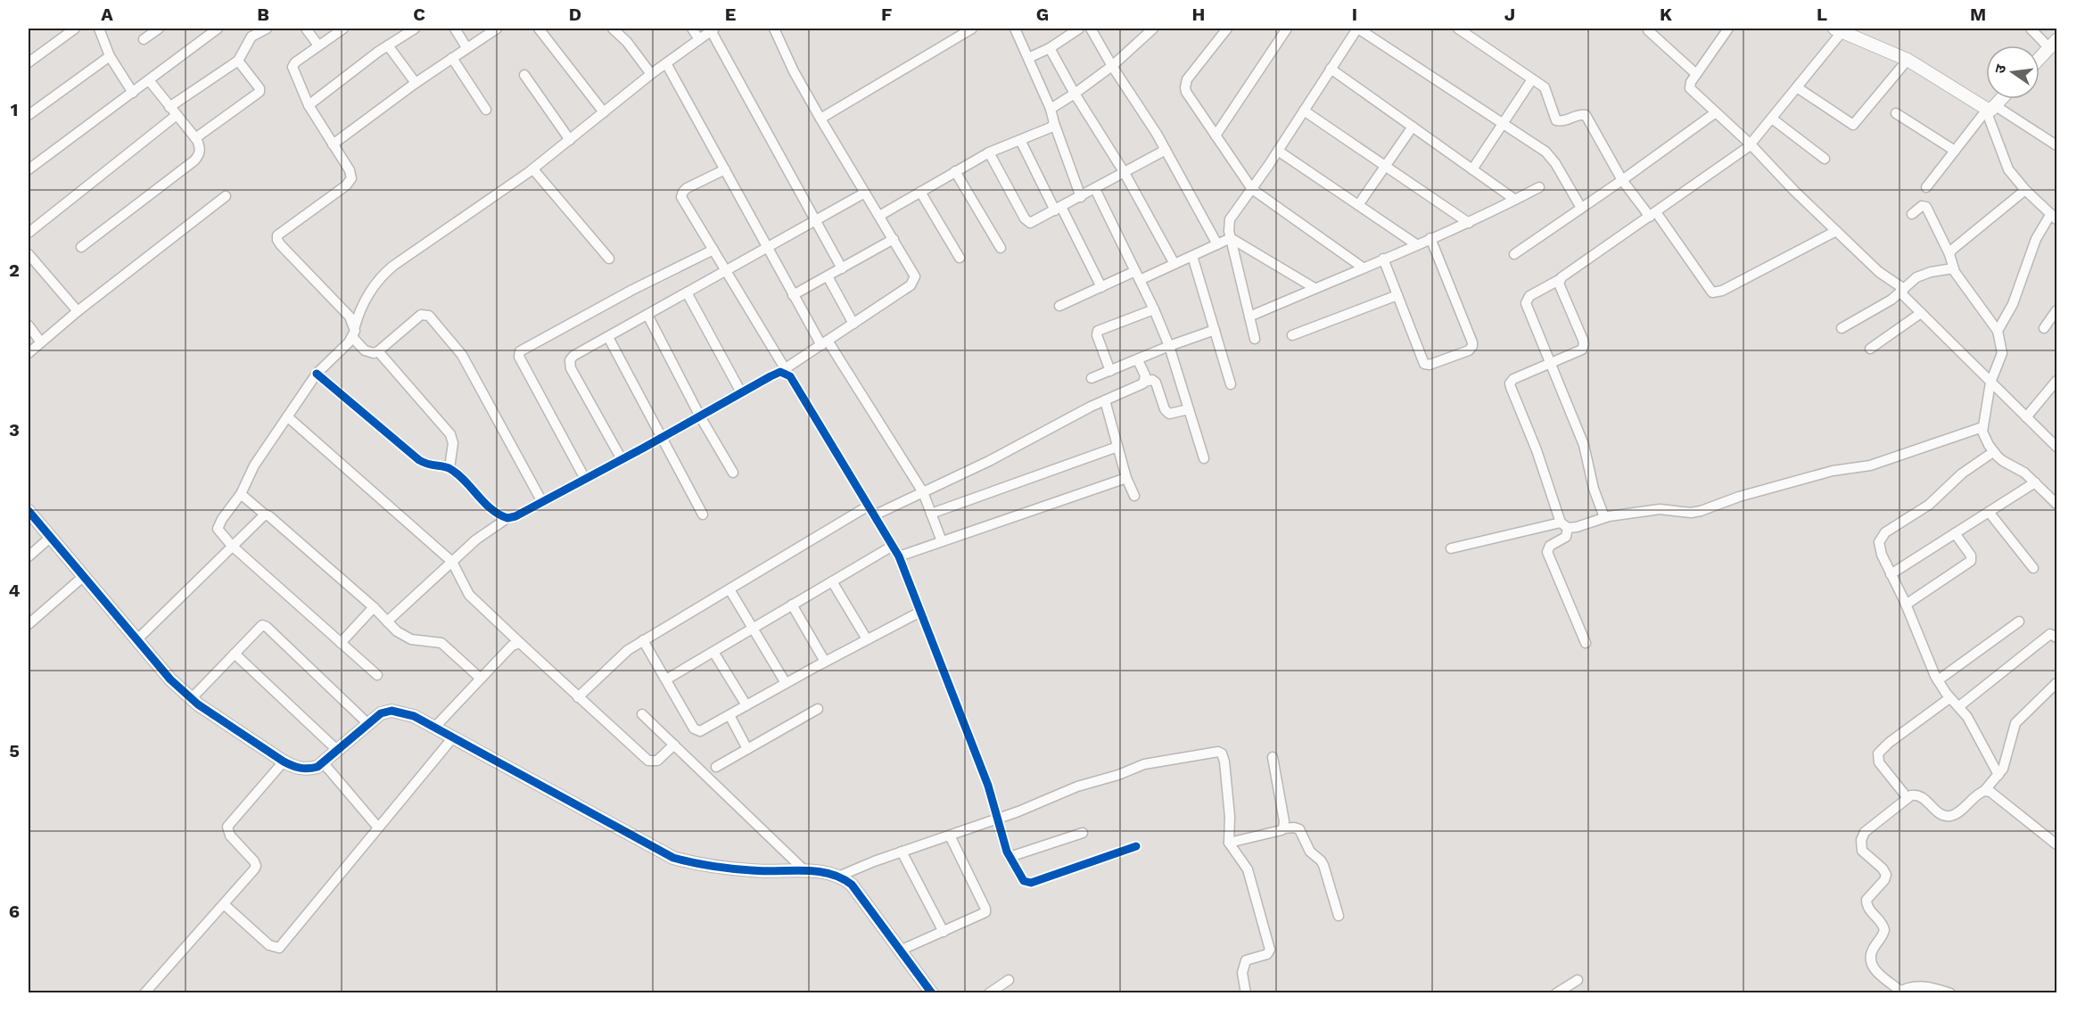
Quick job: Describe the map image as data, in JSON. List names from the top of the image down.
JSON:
{
  "north": "left",
  "grid": {
    "columns": [
      "A",
      "B",
      "C",
      "D",
      "E",
      "F",
      "G",
      "H",
      "I",
      "J",
      "K",
      "L",
      "M"
    ],
    "rows": [
      "1",
      "2",
      "3",
      "4",
      "5",
      "6"
    ]
  }
}
